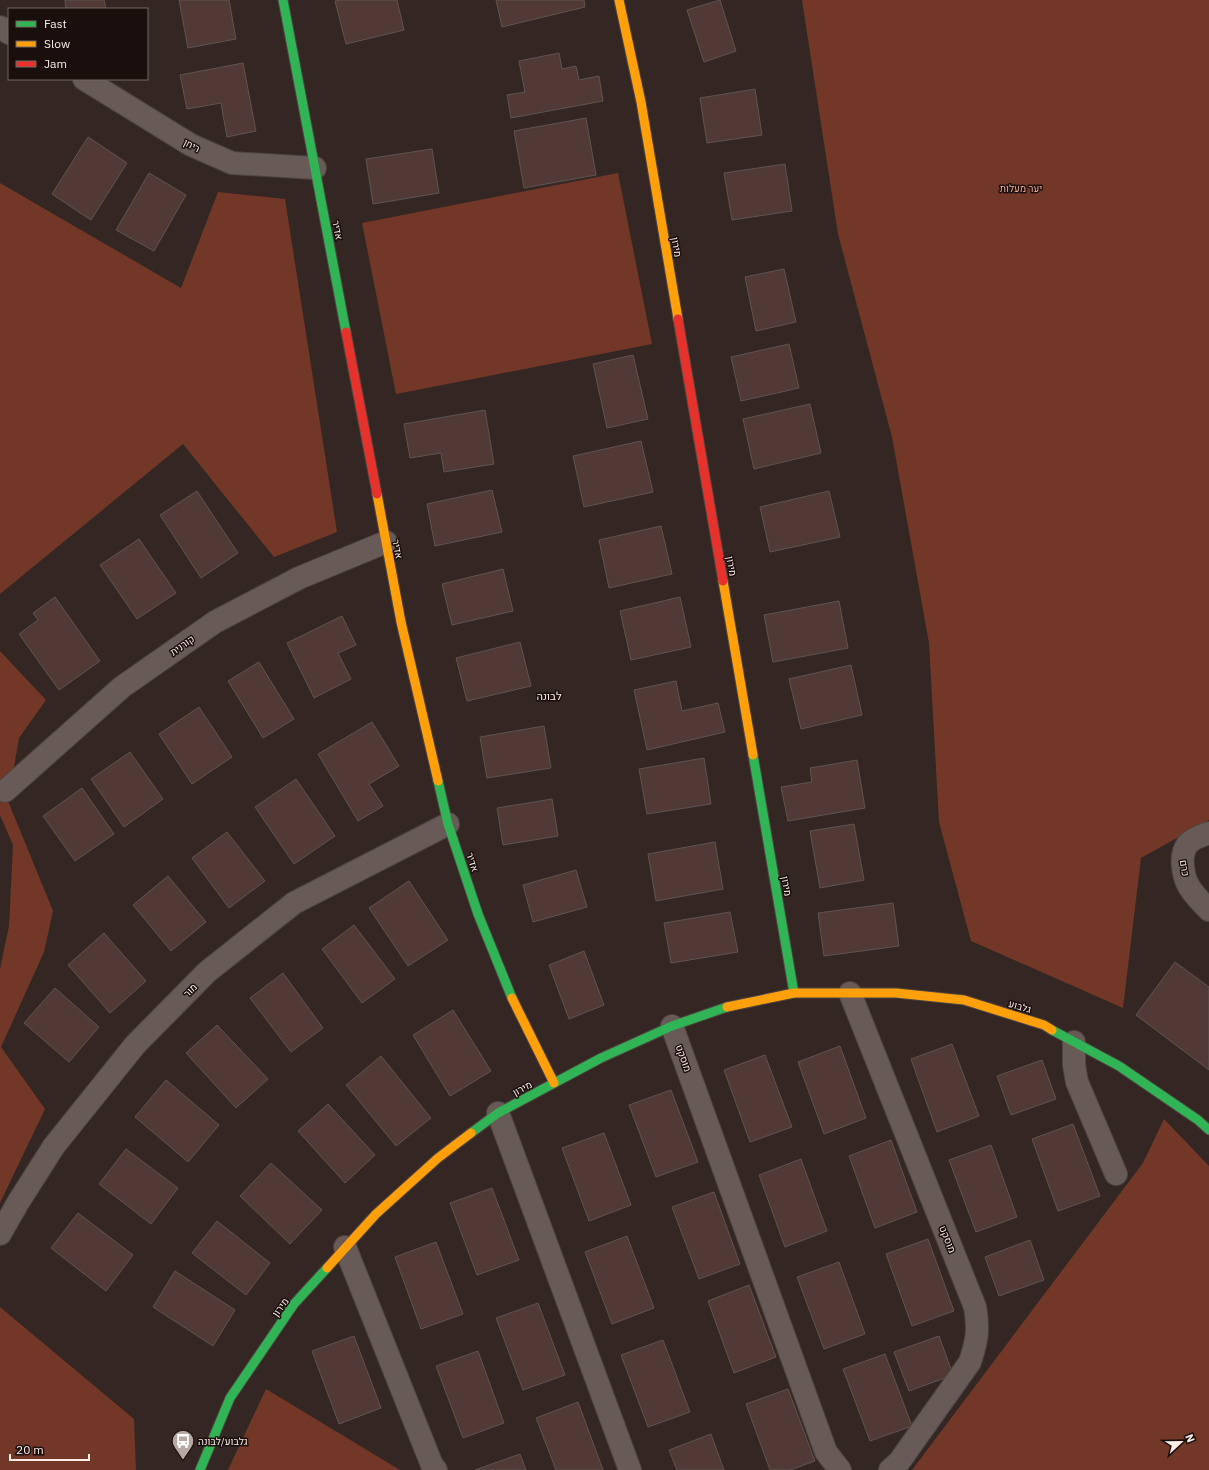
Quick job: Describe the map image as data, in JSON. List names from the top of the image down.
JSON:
{
  "streets": {
    "street": [
      "ריחן",
      "אדיר",
      "מירון",
      "קורנית",
      "כרם",
      "מור",
      "גלבוע",
      "מוסקט"
    ]
  },
  "crossings": [
    ["ריחן", "אדיר"],
    ["אדיר", "מירון"],
    ["אדיר", "קורנית"],
    ["אדיר", "מור"],
    ["מירון", "גלבוע"],
    ["מירון", "מוסקט"],
    ["גלבוע", "מוסקט"]
  ],
  "districts": ["לבונה"],
  "parks": ["יער מעלות"],
  "places": {
    "bus stop": ["גלבוע/לבונה"]
  },
  "legend": ["Fast", "Slow", "Jam"],
  "scale_bar": "20 m",
  "north": "right"
}
